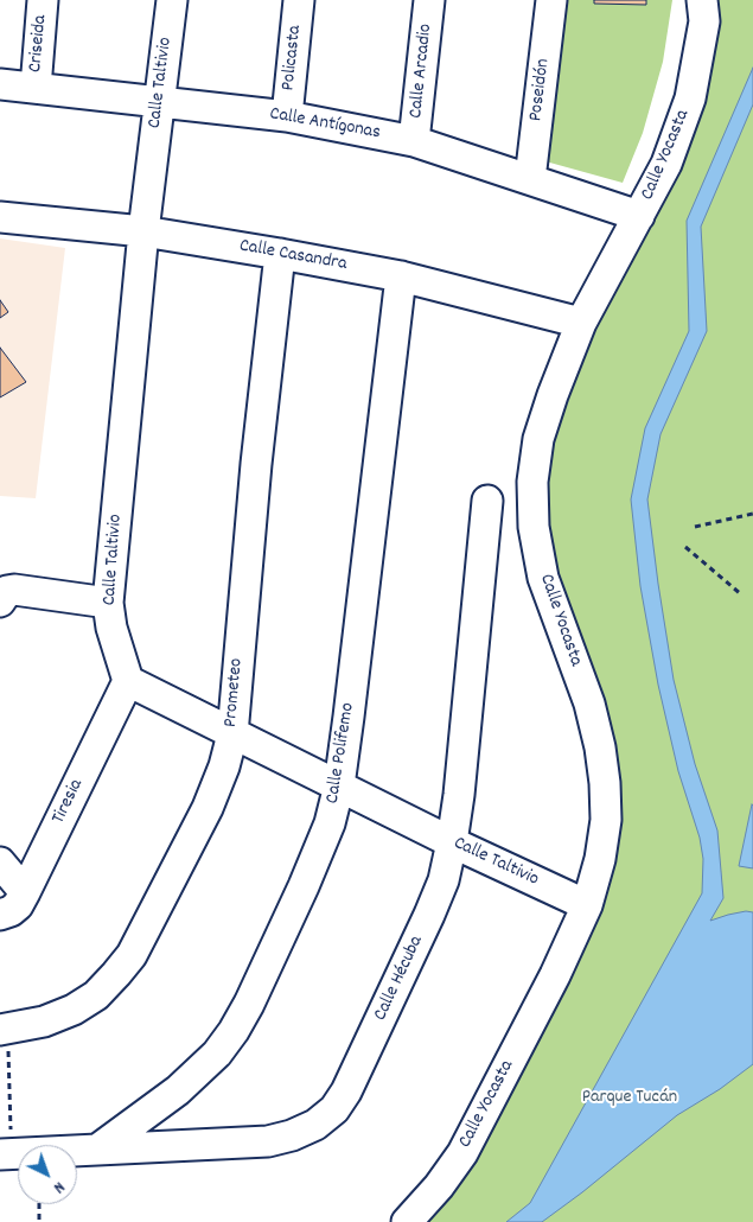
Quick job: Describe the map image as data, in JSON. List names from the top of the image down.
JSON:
{
  "streets": {
    "street": [
      "Criseida",
      "Policasta",
      "Calle Arcadio",
      "Calle Taltivio",
      "Poseidón",
      "Calle Antígonas",
      "Calle Yocasta",
      "Calle Casandra",
      "Prometeo",
      "Calle Polifemo",
      "Tiresia",
      "Calle Hécuba"
    ]
  },
  "crossings": [
    ["Criseida", "Calle Antígonas"],
    ["Policasta", "Calle Antígonas"],
    ["Calle Arcadio", "Calle Antígonas"],
    ["Calle Taltivio", "Calle Antígonas"],
    ["Calle Taltivio", "Calle Yocasta"],
    ["Calle Taltivio", "Calle Casandra"],
    ["Calle Taltivio", "Prometeo"],
    ["Calle Taltivio", "Calle Polifemo"],
    ["Calle Taltivio", "Tiresia"],
    ["Calle Taltivio", "Calle Hécuba"],
    ["Poseidón", "Calle Antígonas"],
    ["Calle Antígonas", "Calle Yocasta"],
    ["Calle Yocasta", "Calle Casandra"],
    ["Calle Casandra", "Prometeo"],
    ["Calle Casandra", "Calle Polifemo"],
    ["Calle Polifemo", "Calle Hécuba"]
  ],
  "parks": ["Parque Tucán"],
  "north": "bottom right"
}
